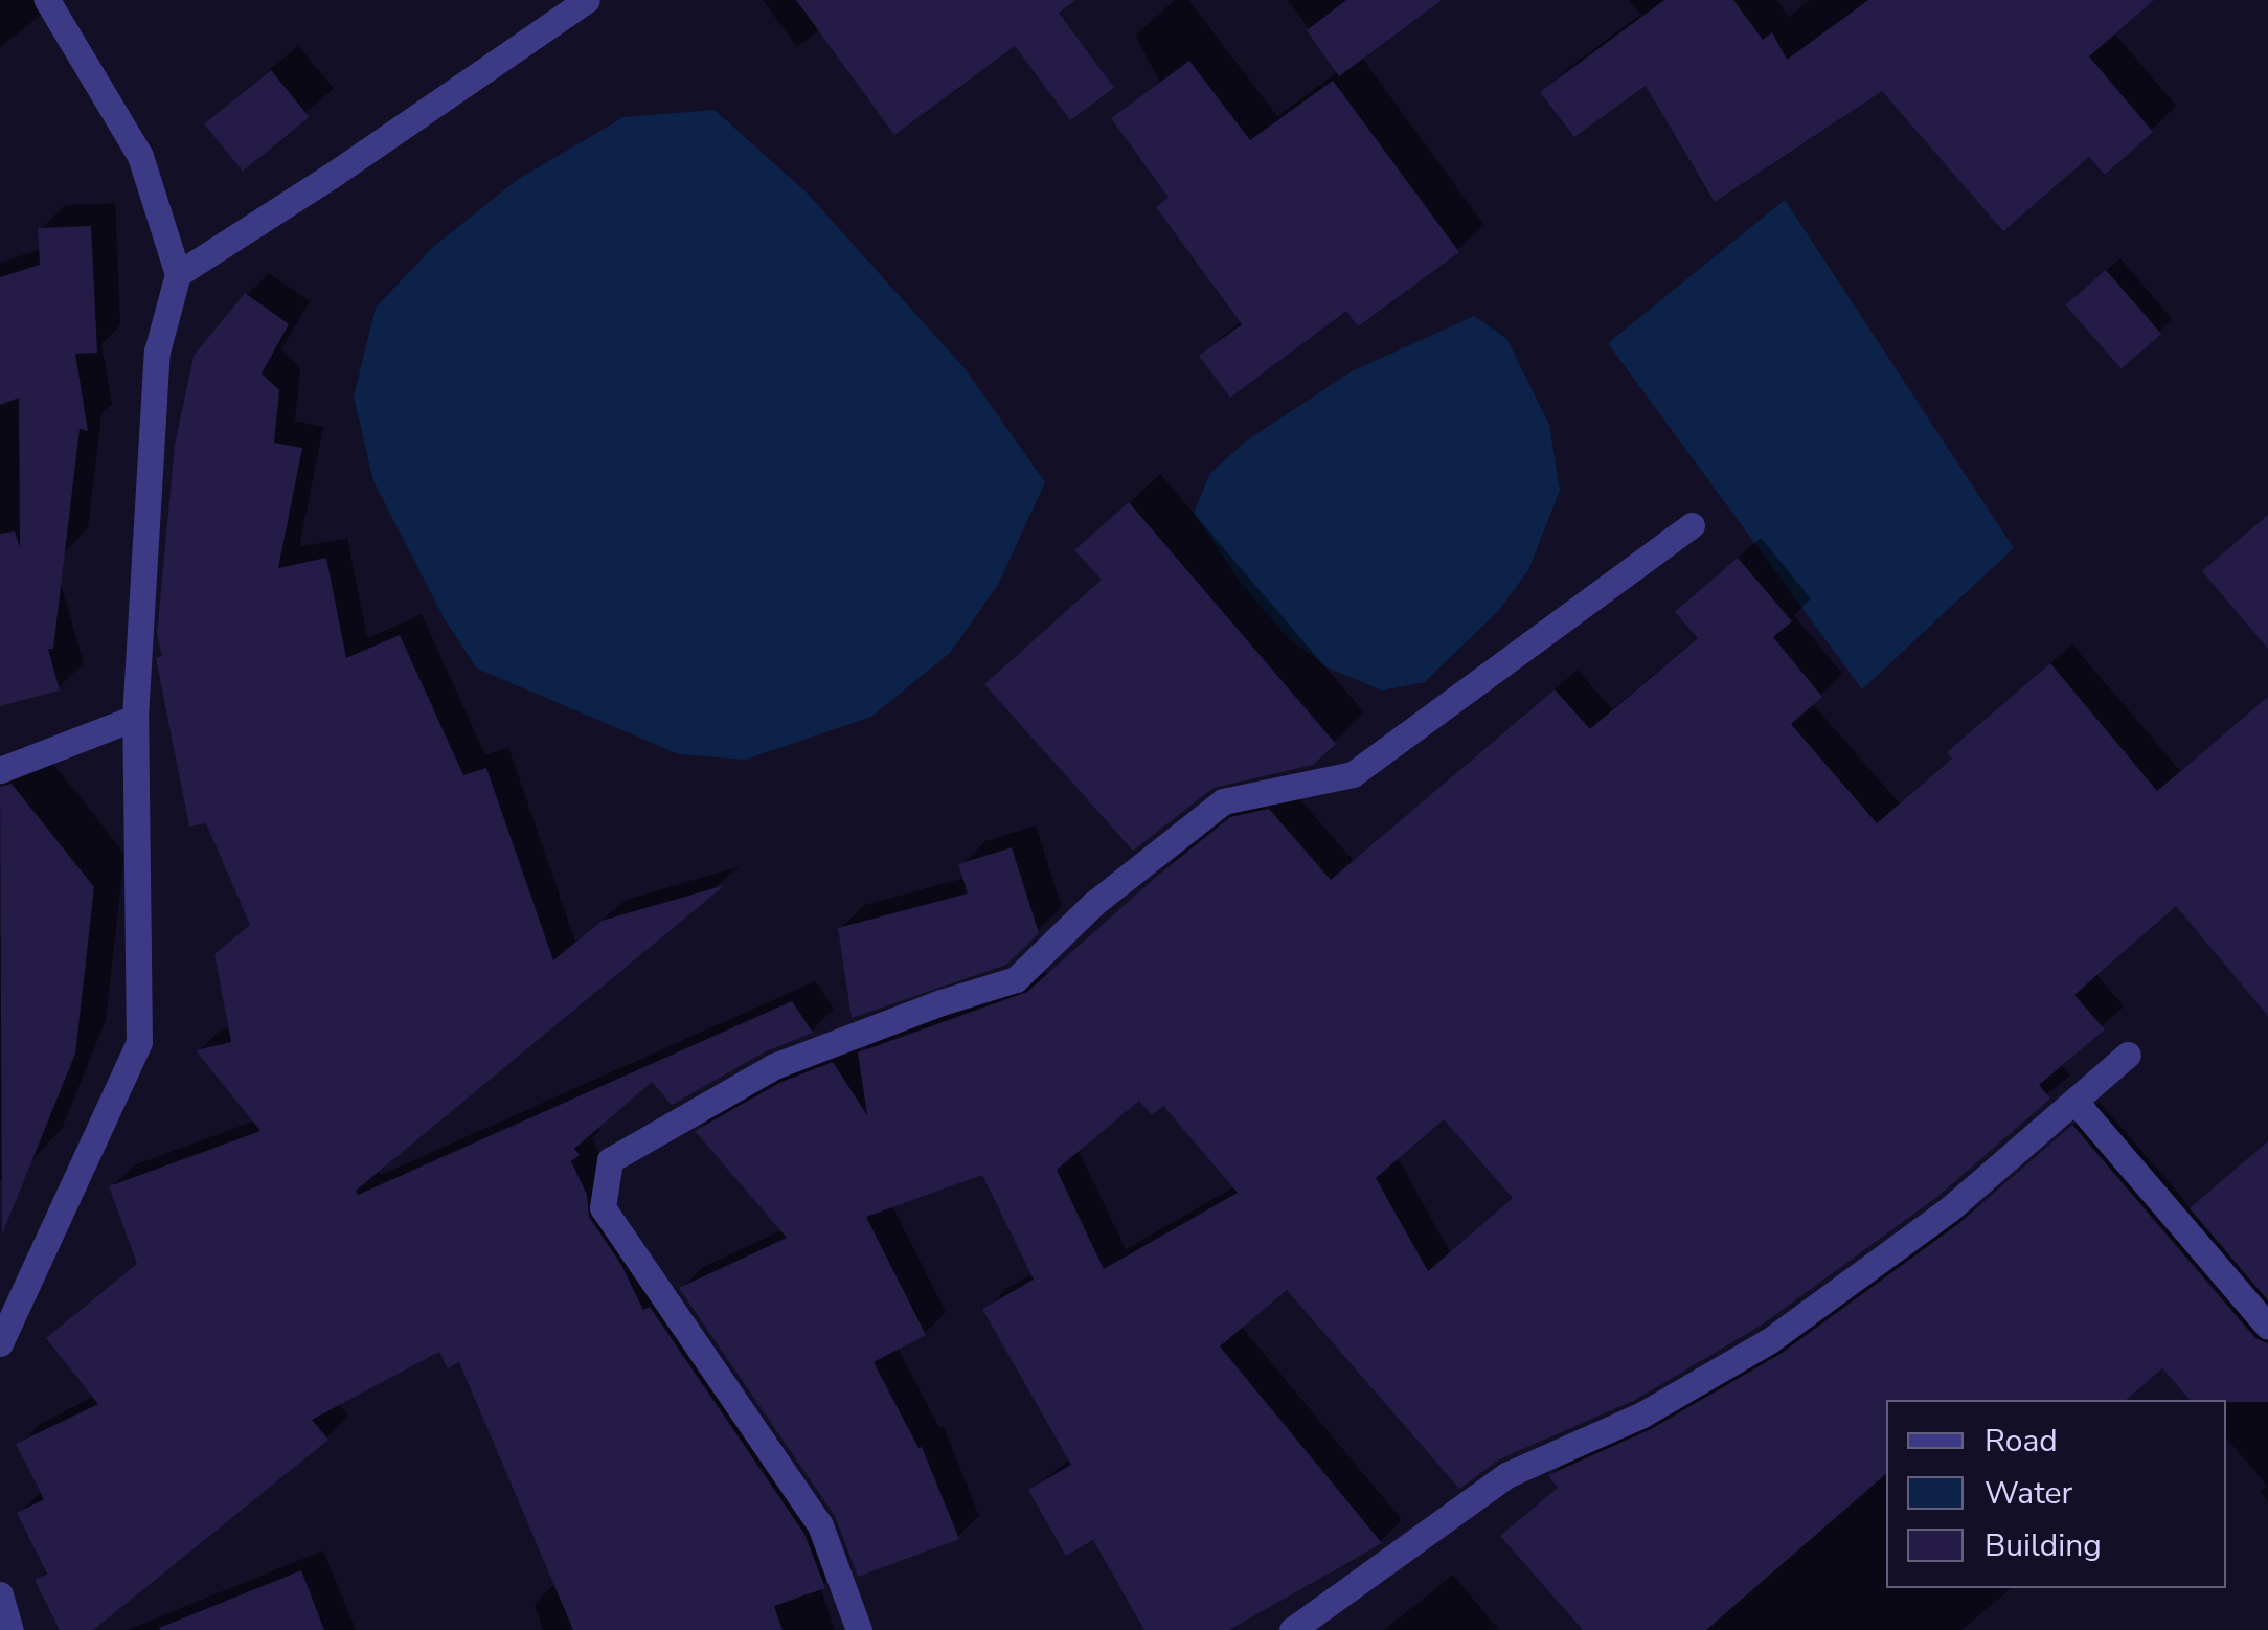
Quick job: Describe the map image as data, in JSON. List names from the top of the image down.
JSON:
{
  "legend": ["Road", "Water", "Building"]
}
